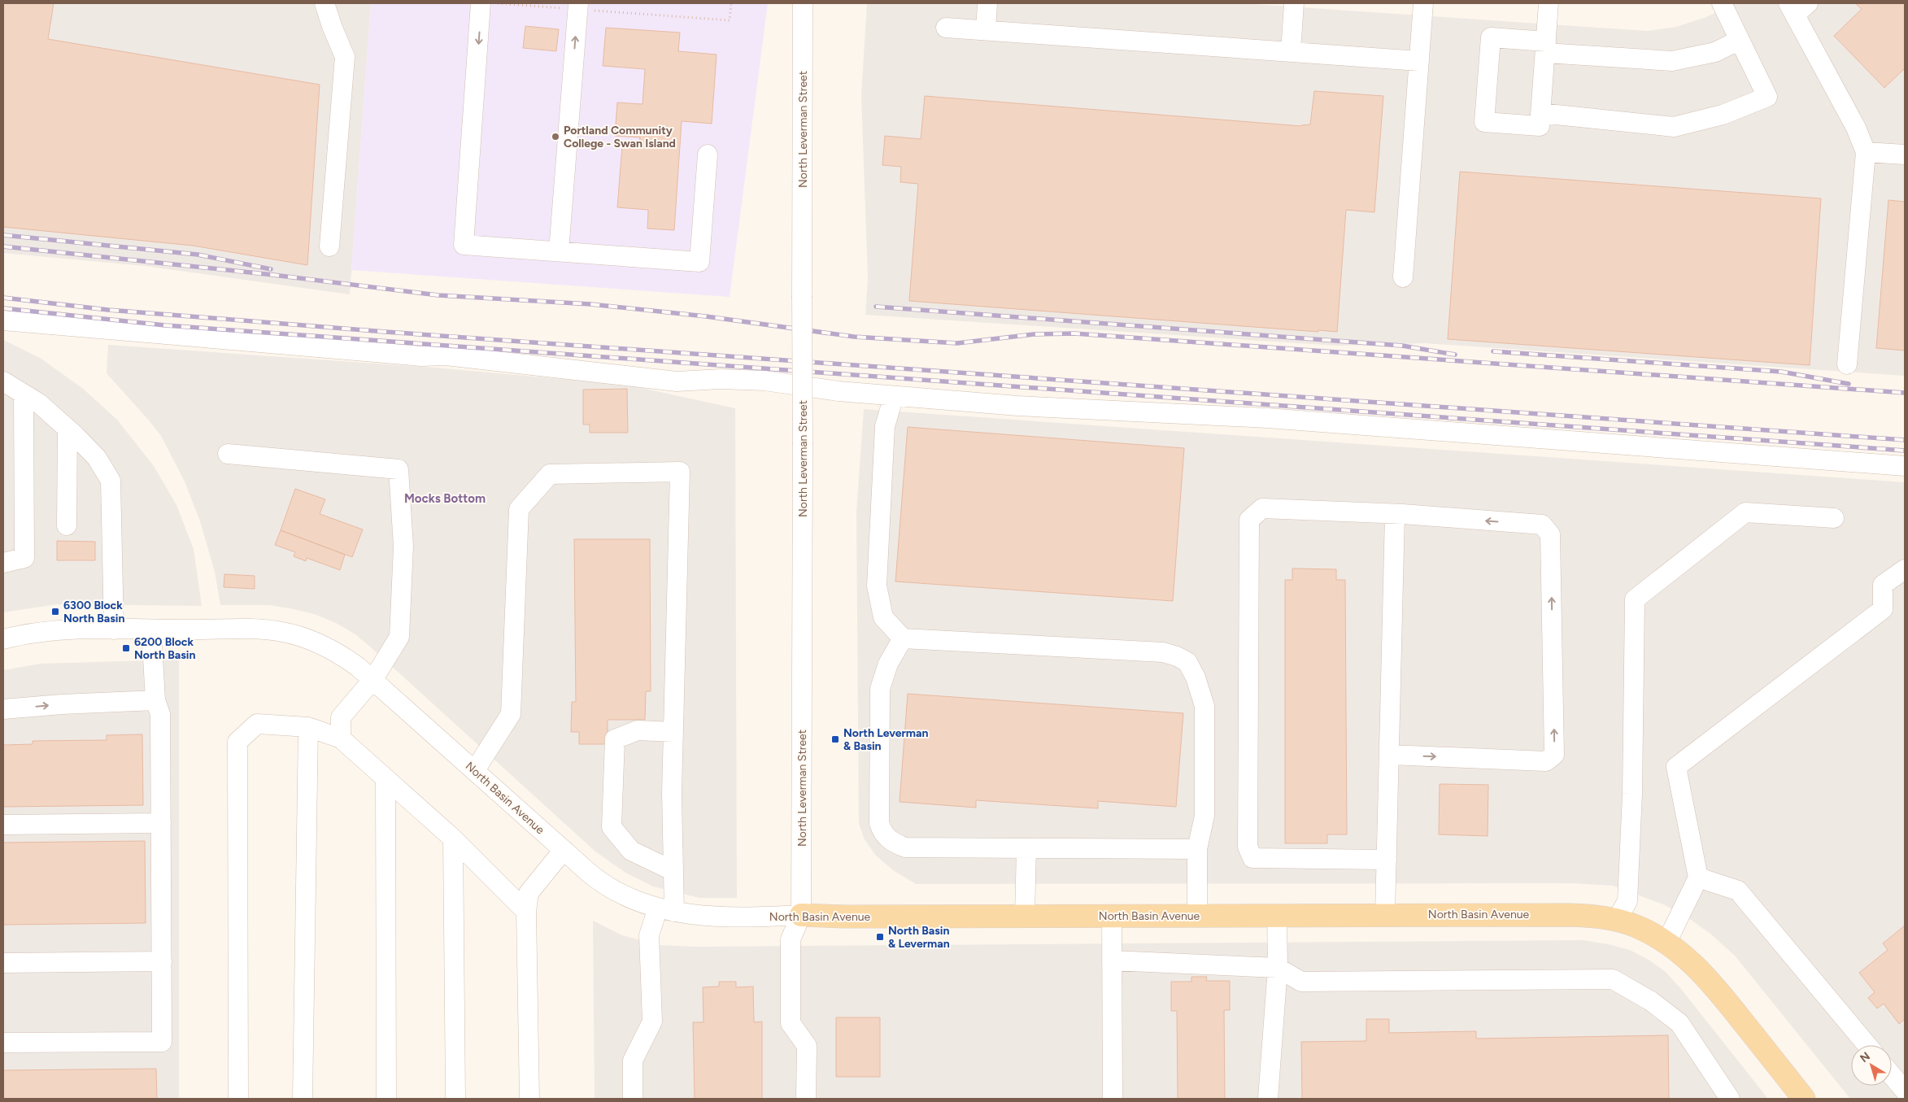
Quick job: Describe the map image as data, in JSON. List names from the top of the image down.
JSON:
{
  "streets": {
    "main road": ["North Basin Avenue"],
    "street": ["North Leverman Street"]
  },
  "crossings": [
    ["North Leverman Street", "North Basin Avenue"]
  ],
  "districts": ["Mocks Bottom"],
  "places": {
    "other": ["Portland Community College - Swan Island"],
    "transit": [
      "6300 Block North Basin",
      "6200 Block North Basin",
      "North Leverman & Basin",
      "North Basin & Leverman"
    ]
  },
  "north": "top left"
}
